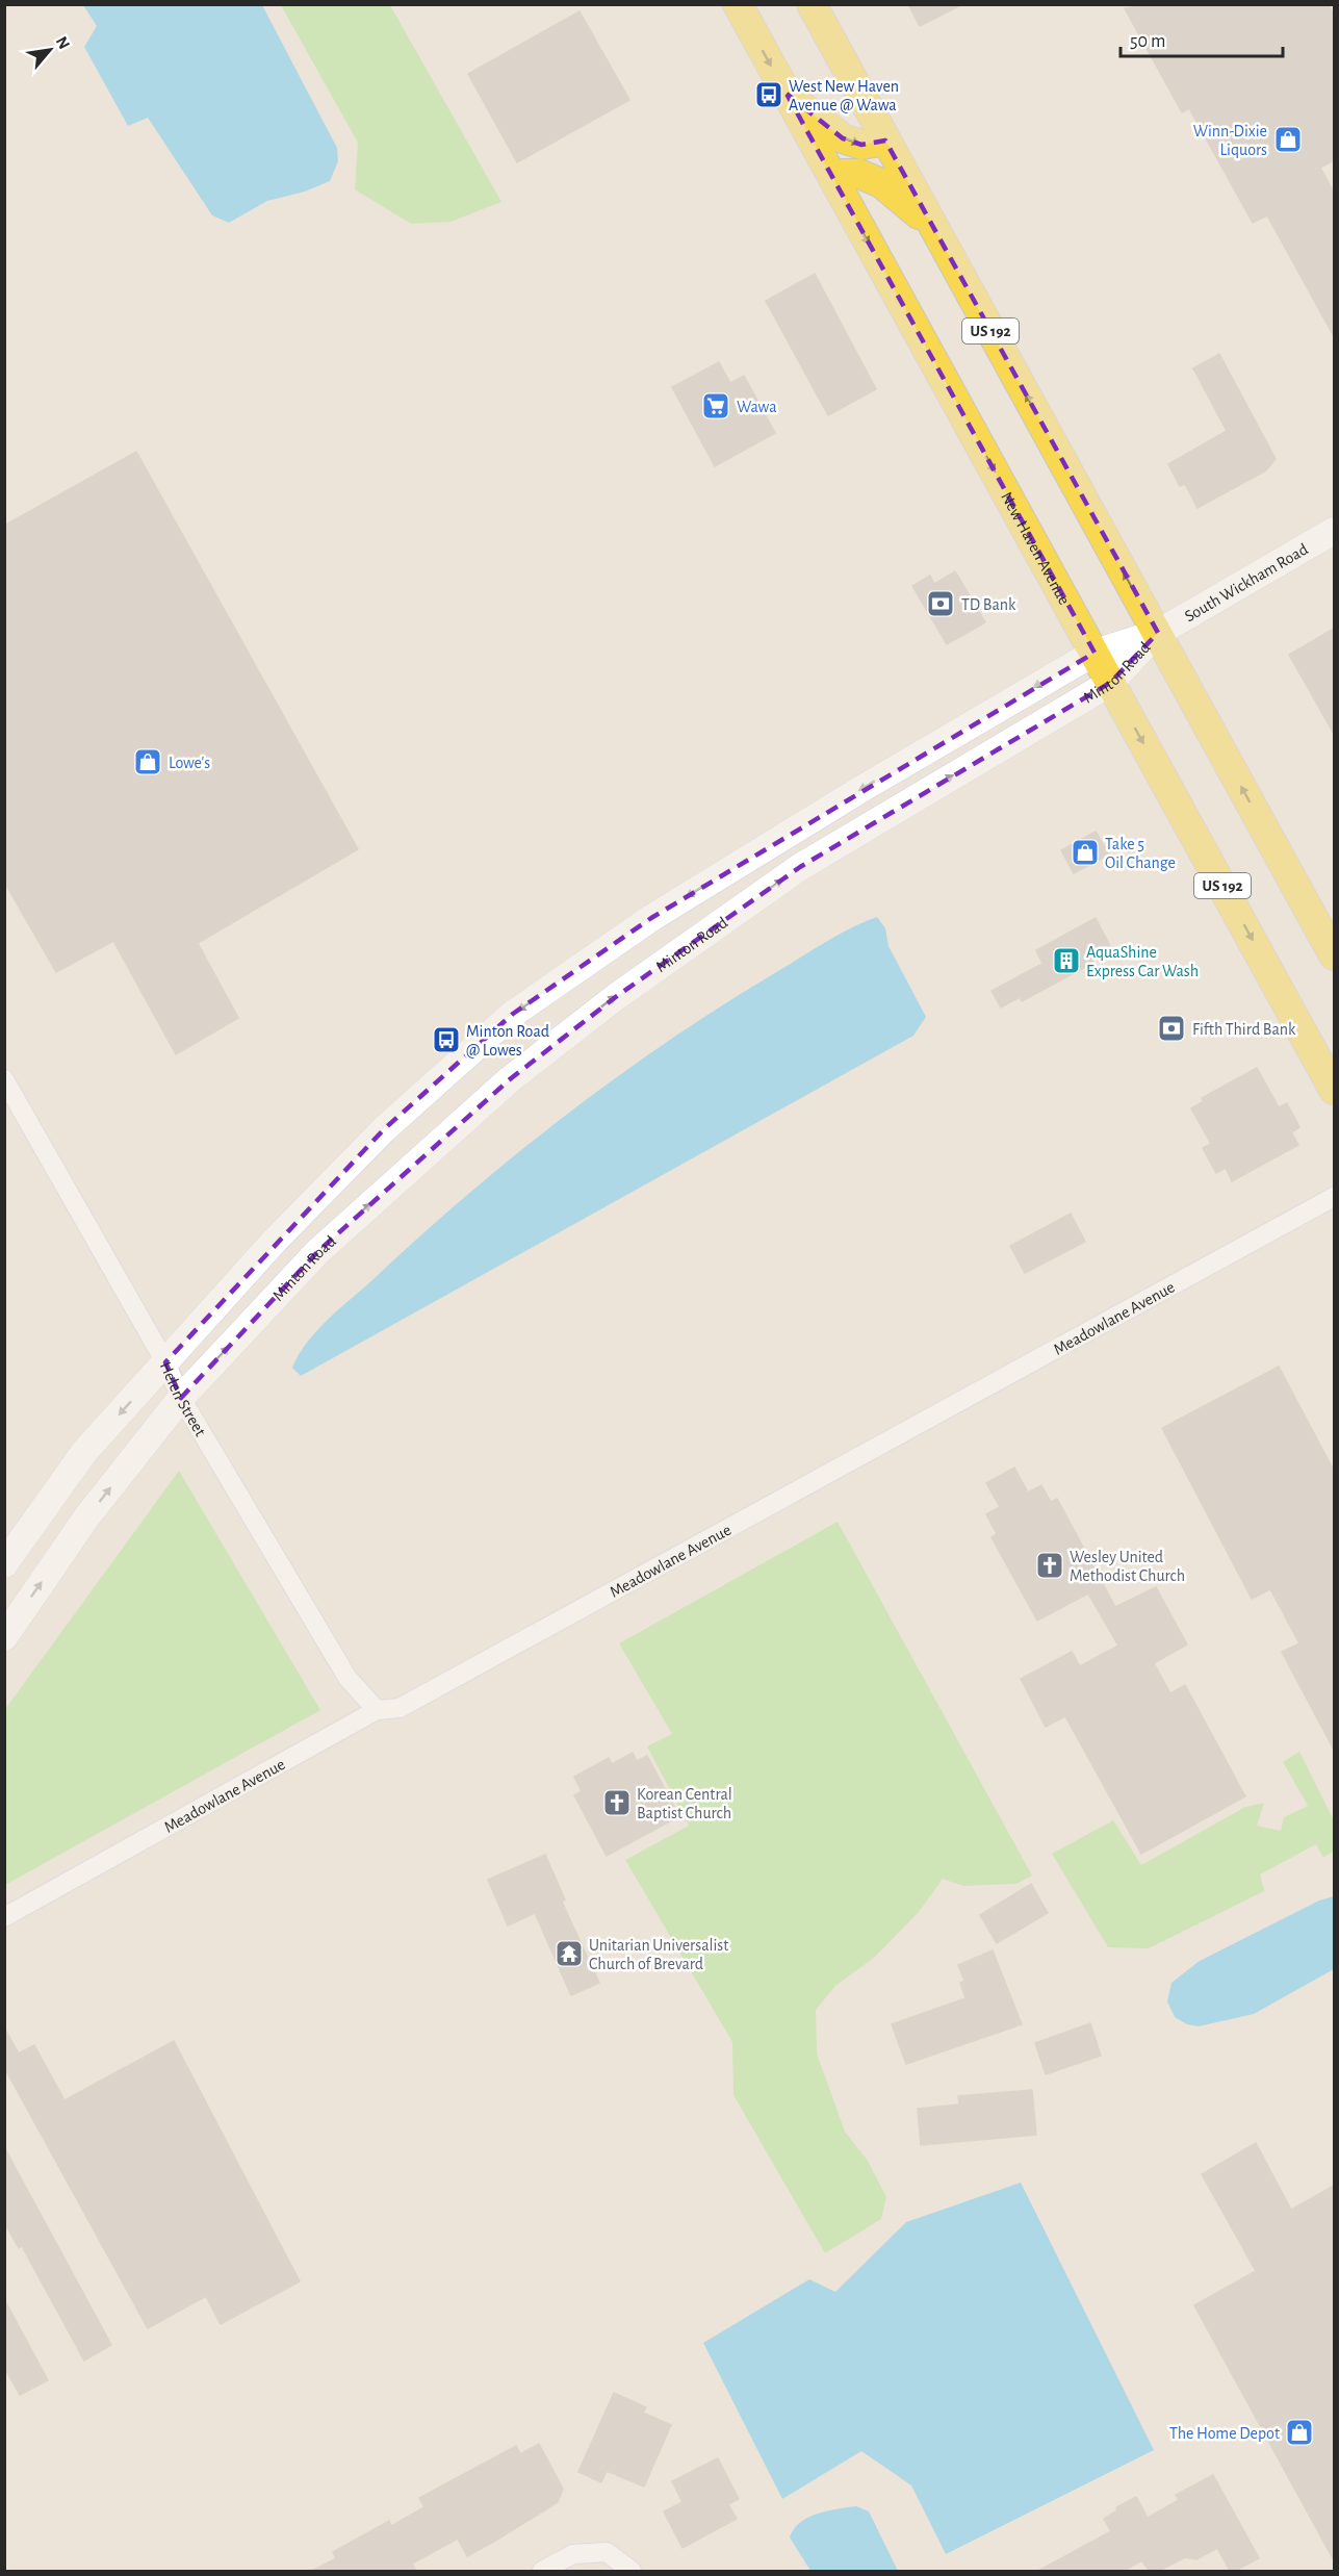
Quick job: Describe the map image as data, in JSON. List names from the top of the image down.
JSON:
{
  "streets": {
    "main road": [
      "US 192",
      "New Haven Avenue",
      "South Wickham Road",
      "Minton Road"
    ],
    "street": ["Meadowlane Avenue", "Helen Street"]
  },
  "crossings": [
    ["US 192", "South Wickham Road"],
    ["US 192", "Minton Road"],
    ["New Haven Avenue", "Minton Road"],
    ["South Wickham Road", "Minton Road"],
    ["Minton Road", "Helen Street"],
    ["Meadowlane Avenue", "Helen Street"]
  ],
  "places": {
    "bus stop": ["West New Haven Avenue @ Wawa", "Minton Road @ Lowes"],
    "shop": [
      "Winn-Dixie Liquors",
      "Lowe's",
      "Take 5 Oil Change",
      "The Home Depot"
    ],
    "supermarket": ["Wawa"],
    "bank": ["TD Bank", "Fifth Third Bank"],
    "building": ["AquaShine Express Car Wash"],
    "church": ["Wesley United Methodist Church", "Korean Central Baptist Church"],
    "temple": ["Unitarian Universalist Church of Brevard"]
  },
  "scale_bar": "50 m",
  "north": "top right"
}
